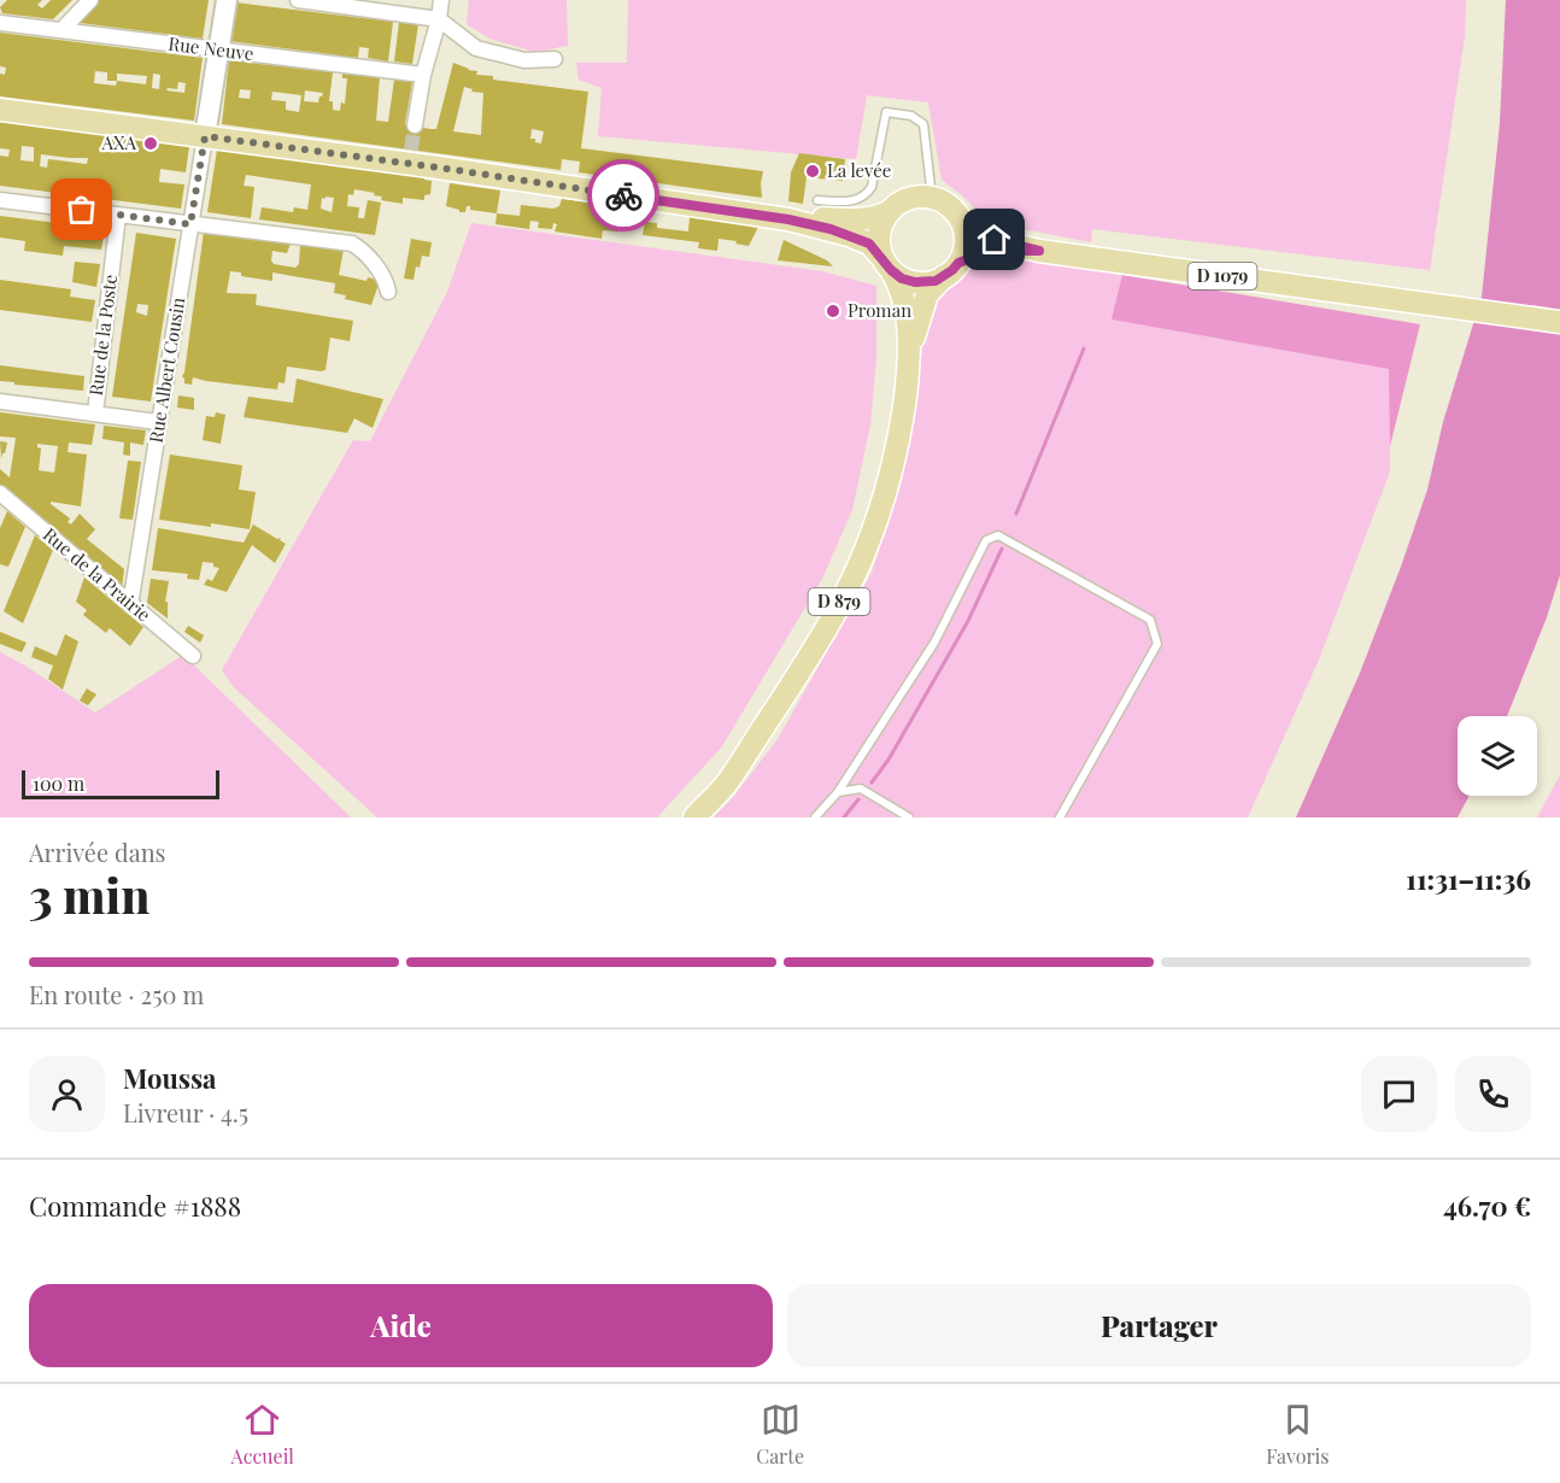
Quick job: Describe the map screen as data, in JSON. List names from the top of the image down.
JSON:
{
  "streets": {
    "main road": ["D 1079", "D 879"],
    "street": [
      "Rue Neuve",
      "Rue de la Poste",
      "Rue Albert Cousin",
      "Rue de la Prairie"
    ]
  },
  "crossings": [
    ["D 1079", "D 879"],
    ["Rue Albert Cousin", "Rue de la Prairie"]
  ],
  "places": ["AXA", "La levée", "Proman"],
  "scale_bar": "100 m",
  "page": {
    "scale": "100 m",
    "heading": ["3 min", "Arrivée dans", "11:31–11:36"],
    "panel": [
      "Moussa",
      "Livreur · 4.5",
      "Commande #1888",
      "46.70 €"
    ],
    "bar": "En route · 250 m",
    "buttons": ["Aide", "Partager"],
    "tabs": ["Accueil", "Carte", "Favoris"]
  }
}
